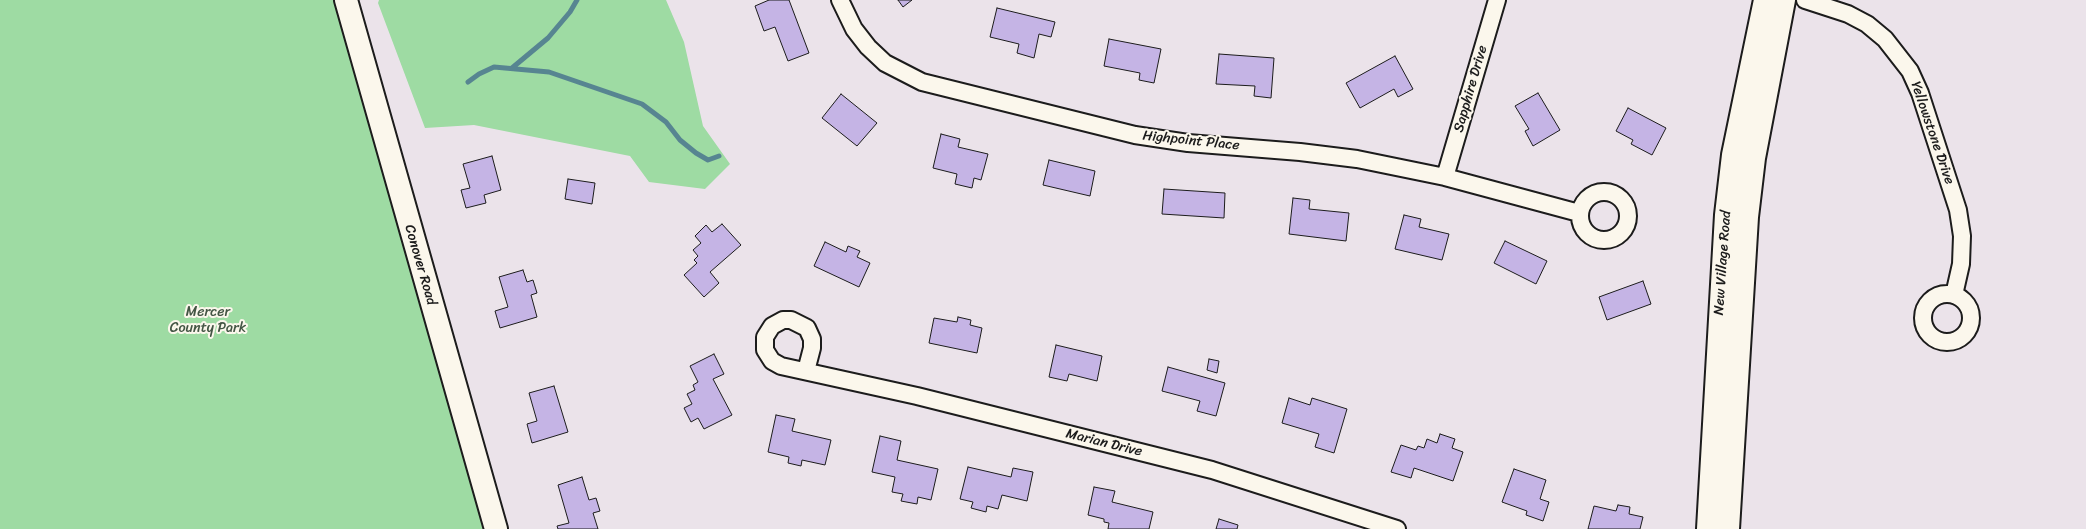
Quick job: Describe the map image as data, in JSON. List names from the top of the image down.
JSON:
{
  "streets": {
    "main road": ["New Village Road", "Conover Road"],
    "street": [
      "Sapphire Drive",
      "Yellowstone Drive",
      "Highpoint Place",
      "Marian Drive"
    ]
  },
  "crossings": [
    ["Sapphire Drive", "Highpoint Place"]
  ],
  "parks": ["Mercer County Park"]
}
